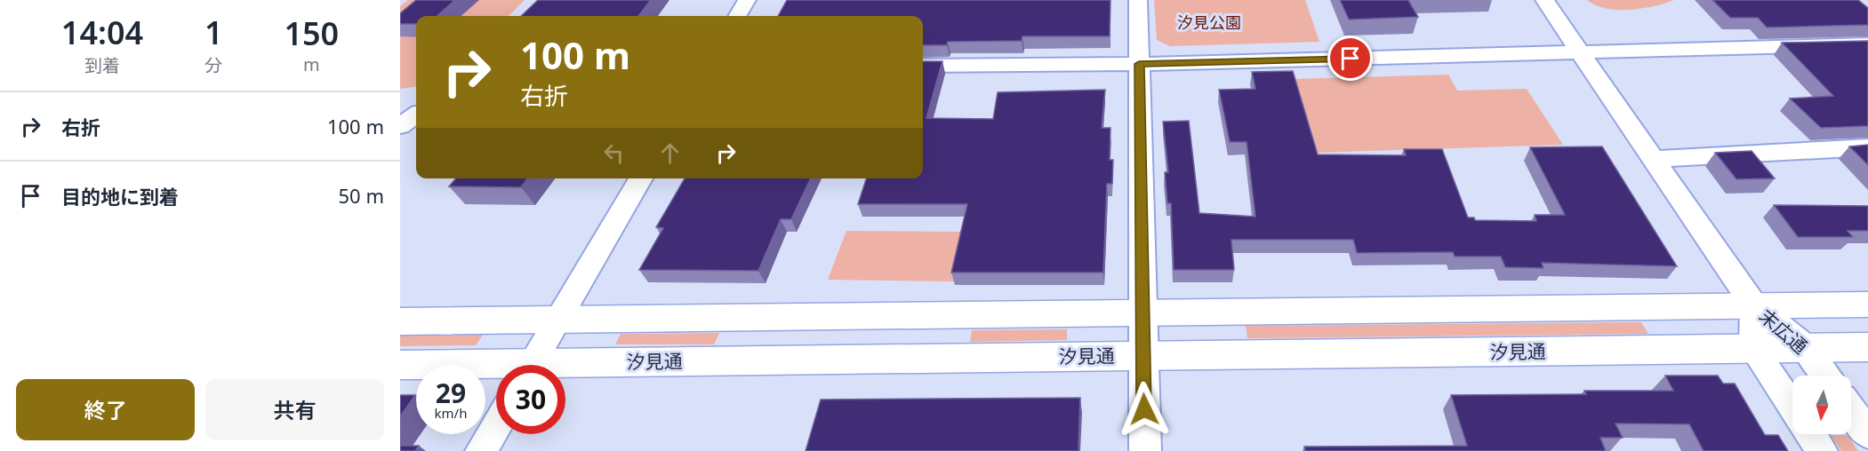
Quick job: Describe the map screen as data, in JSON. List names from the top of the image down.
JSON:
{
  "streets": {
    "street": ["末広通", "汐見通"]
  },
  "crossings": [
    ["末広通", "汐見通"]
  ],
  "parks": ["汐見公園"],
  "north": "bottom",
  "page": {
    "eta": [
      "14:04",
      "到着",
      "1",
      "分",
      "150",
      "m"
    ],
    "turn": ["100 m", "右折"],
    "list": [
      {
        "name": "右折",
        "value": "100 m"
      },
      {
        "name": "目的地に到着",
        "value": "50 m"
      }
    ],
    "speed": "29 km/h",
    "limit": "30",
    "buttons": ["終了", "共有"]
  }
}
